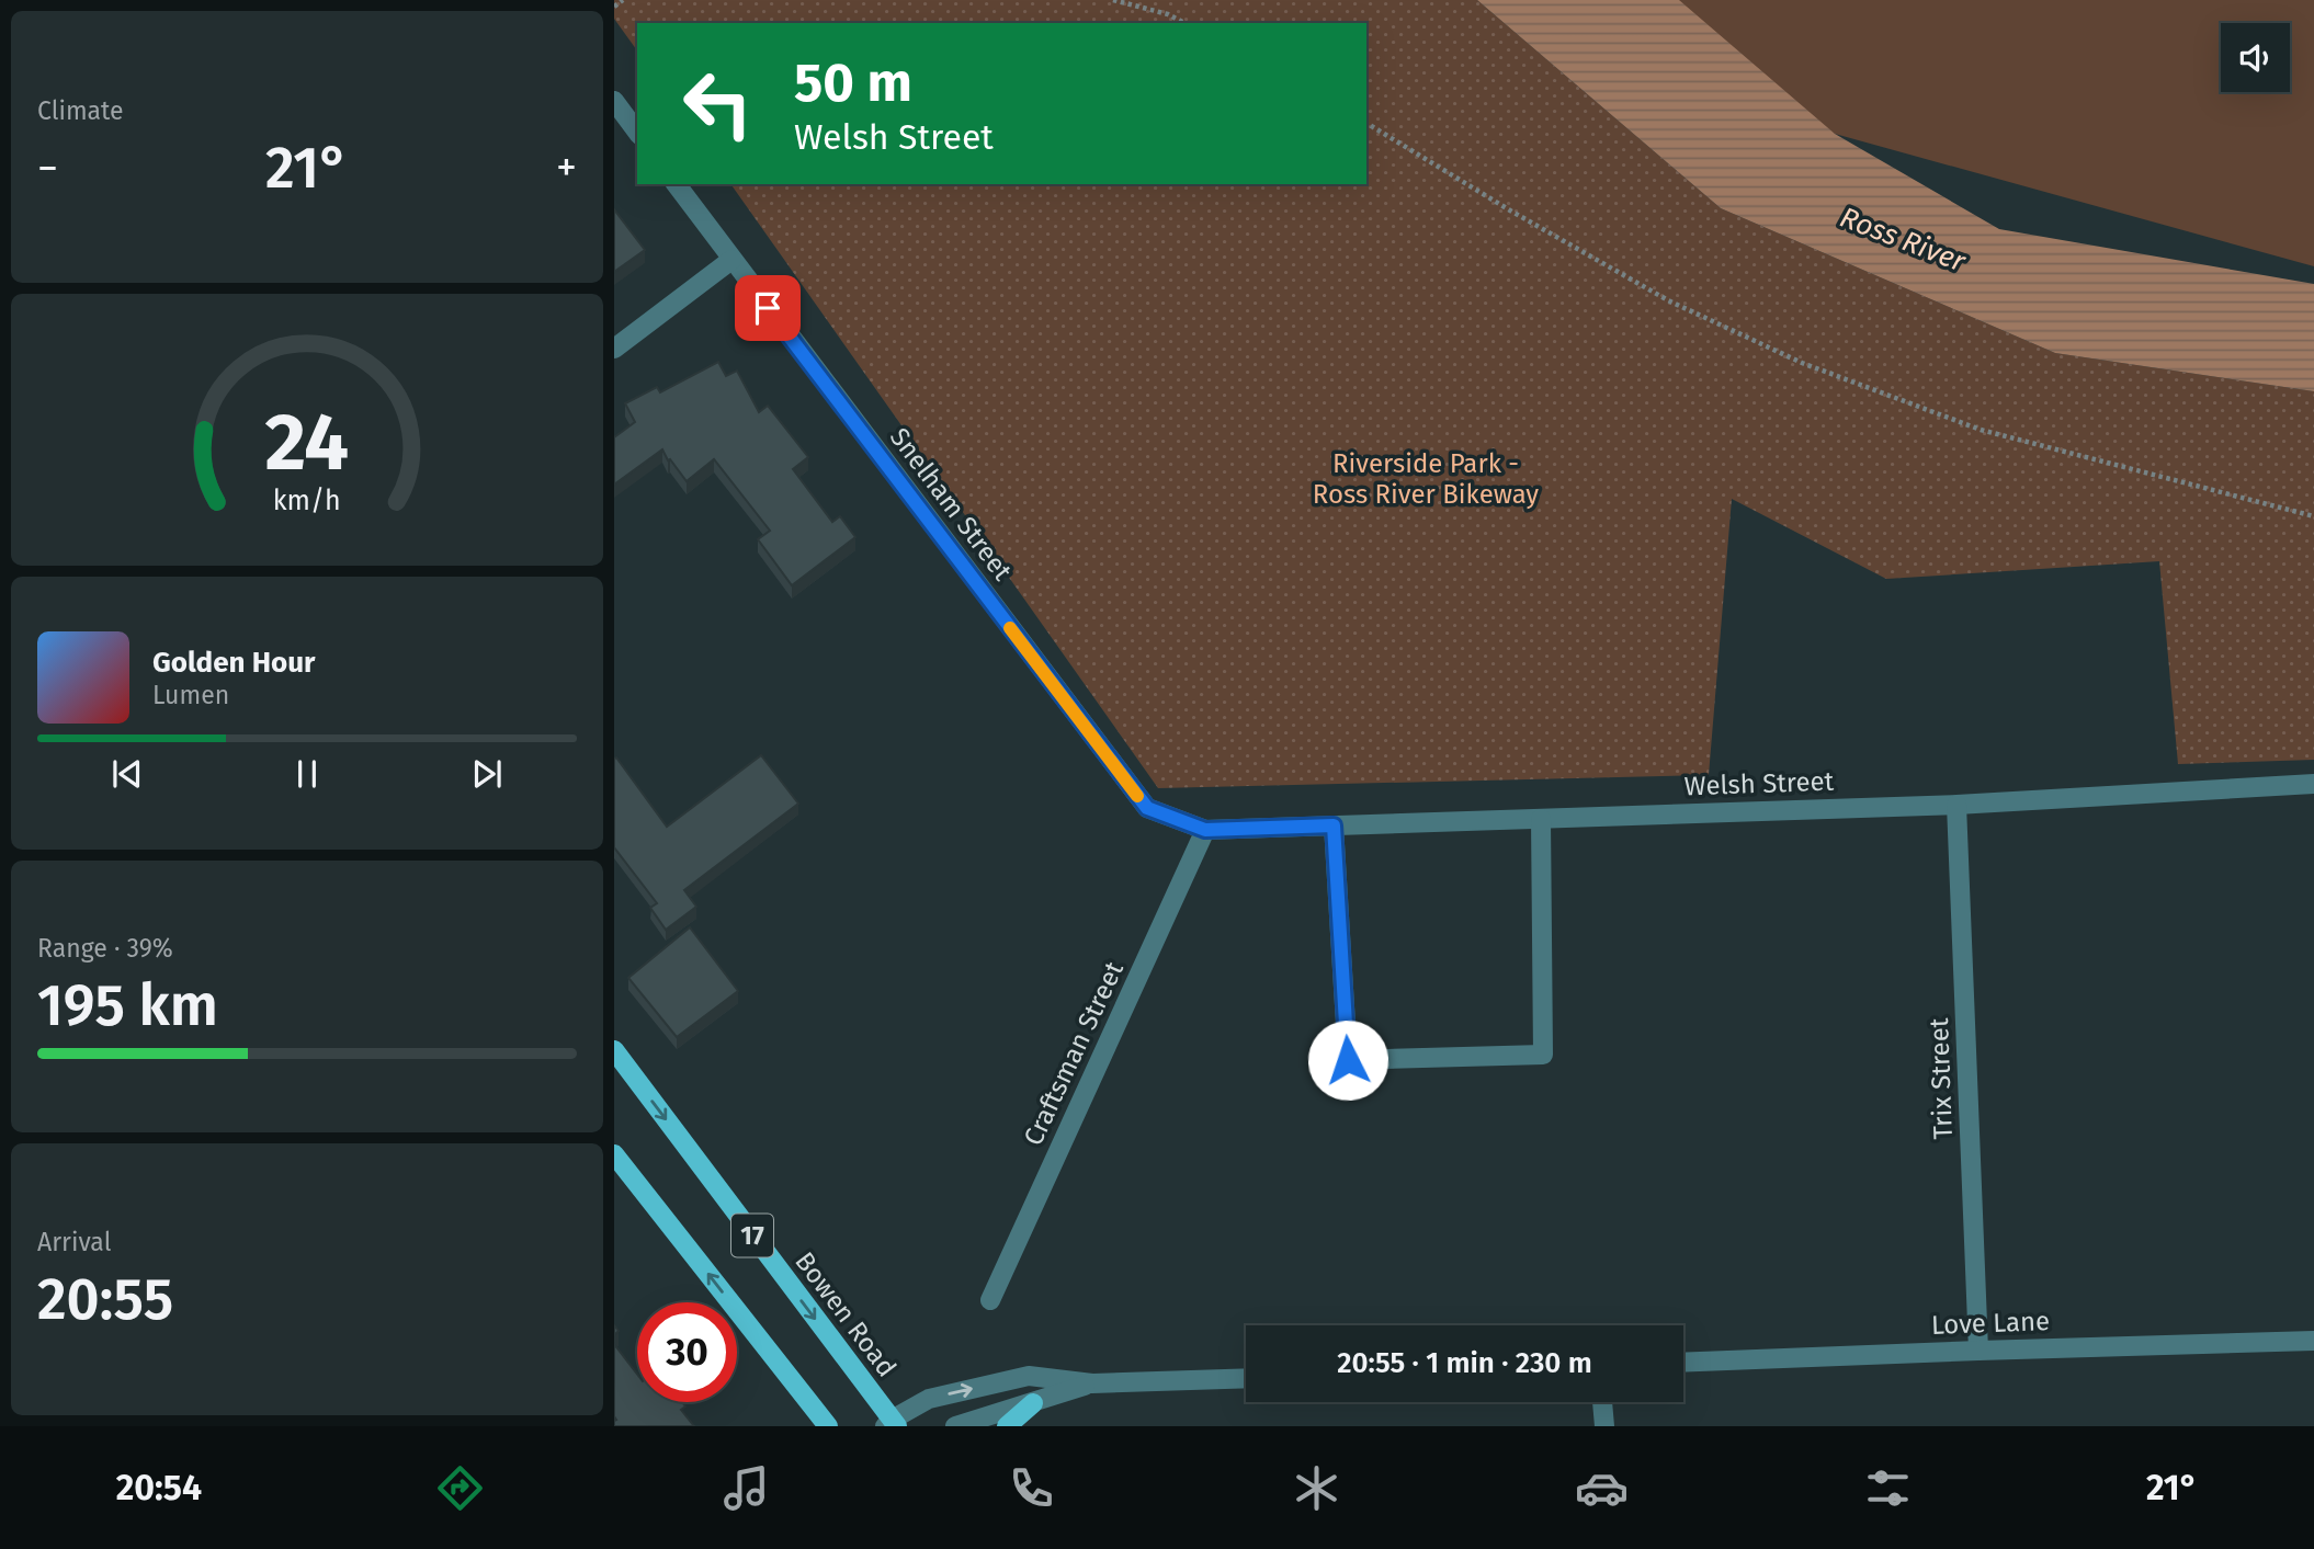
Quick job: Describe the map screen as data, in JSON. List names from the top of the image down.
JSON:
{
  "streets": {
    "main road": ["17", "Bowen Road"],
    "street": [
      "Snelham Street",
      "Welsh Street",
      "Craftsman Street",
      "Trix Street",
      "Love Lane"
    ]
  },
  "crossings": [
    ["Snelham Street", "Welsh Street"],
    ["Snelham Street", "Craftsman Street"],
    ["Welsh Street", "Craftsman Street"],
    ["Welsh Street", "Trix Street"],
    ["Trix Street", "Love Lane"]
  ],
  "water": ["Ross River"],
  "parks": ["Riverside Park - Ross River Bikeway"],
  "page": {
    "tile": [
      "Climate",
      ["Range · 39%", "195 km"],
      ["Arrival", "20:55"]
    ],
    "turn": ["50 m", "Welsh Street"],
    "heat": ["−", "21°", "+"],
    "song": ["Golden Hour", "Lumen"],
    "limit": "30",
    "trip": "20:55 · 1 min · 230 m",
    "tabs": ["20:54", "21°"],
    "gauge": ["24", "km/h"]
  }
}
